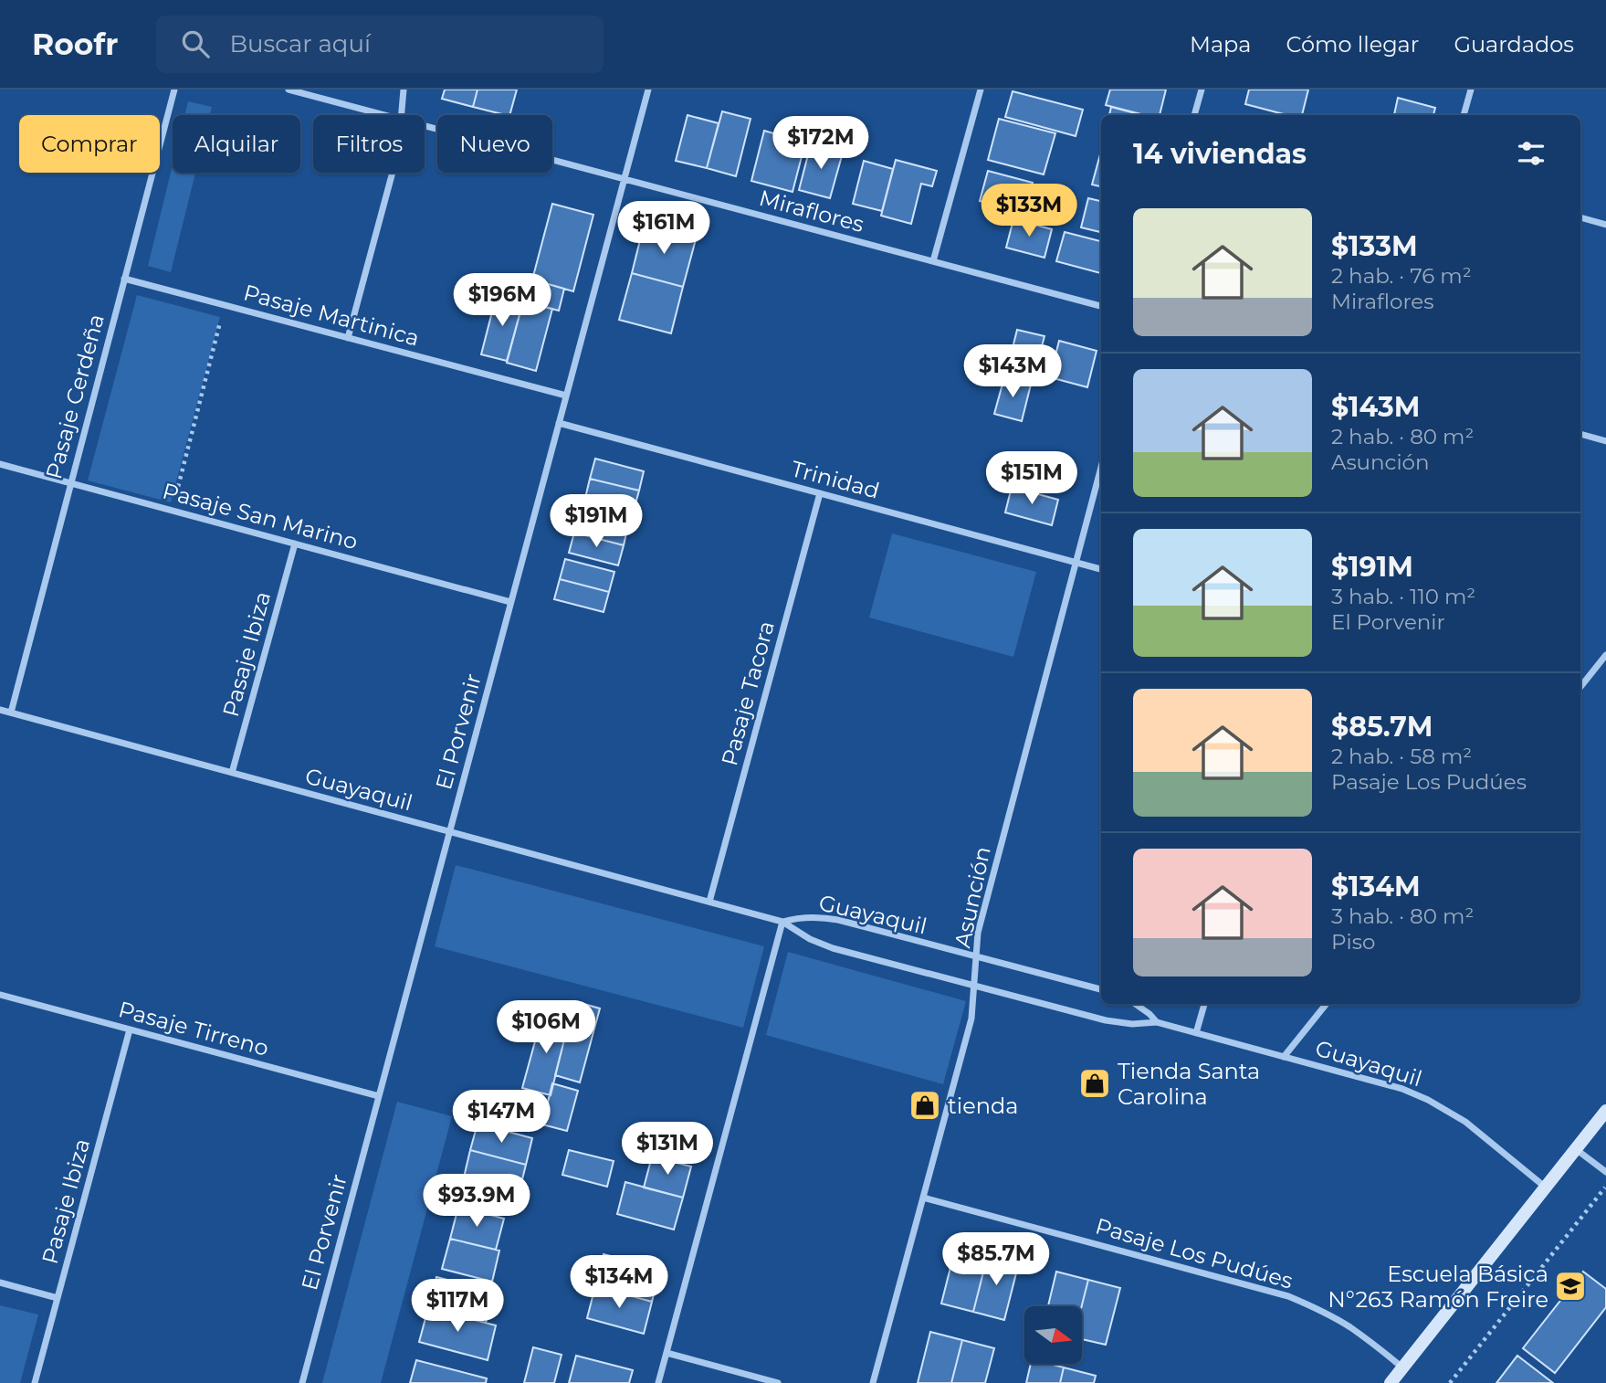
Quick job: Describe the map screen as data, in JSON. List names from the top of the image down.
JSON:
{
  "streets": {
    "street": [
      "Miraflores",
      "Pasaje Martinica",
      "Pasaje Cerdeña",
      "Trinidad",
      "Pasaje San Marino",
      "Pasaje Ibiza",
      "Pasaje Tacora",
      "El Porvenir",
      "Guayaquil",
      "Asunción",
      "Pasaje Tirreno",
      "Pasaje Los Pudúes"
    ]
  },
  "crossings": [
    ["Miraflores", "El Porvenir"],
    ["Pasaje Martinica", "Pasaje Cerdeña"],
    ["Pasaje Martinica", "El Porvenir"],
    ["Pasaje Cerdeña", "Pasaje San Marino"],
    ["Pasaje Cerdeña", "Guayaquil"],
    ["Trinidad", "Pasaje Tacora"],
    ["Trinidad", "El Porvenir"],
    ["Trinidad", "Asunción"],
    ["Pasaje San Marino", "Pasaje Ibiza"],
    ["Pasaje San Marino", "El Porvenir"],
    ["Pasaje Ibiza", "Guayaquil"],
    ["Pasaje Ibiza", "Pasaje Tirreno"],
    ["Pasaje Tacora", "Guayaquil"],
    ["El Porvenir", "Guayaquil"],
    ["El Porvenir", "Pasaje Tirreno"],
    ["Guayaquil", "Asunción"],
    ["Asunción", "Pasaje Los Pudúes"]
  ],
  "places": {
    "shop": ["Tienda Santa Carolina", "tienda"],
    "school or university": ["Escuela Básica N°263 Ramón Freire"]
  },
  "north": "right",
  "page": {
    "header": "Roofr",
    "search": "Buscar aquí",
    "nav": ["Mapa", "Cómo llegar", "Guardados"],
    "chip": [
      "Comprar",
      "Alquilar",
      "Filtros",
      "Nuevo"
    ],
    "heading": "14 viviendas",
    "price": [
      "$172M",
      "$133M",
      "$161M",
      "$196M",
      "$143M",
      "$151M",
      "$191M",
      "$106M",
      "$147M",
      "$131M",
      "$93.9M",
      "$85.7M",
      "$134M",
      "$117M"
    ],
    "list": [
      {
        "name": "$133M",
        "note": "2 hab. · 76 m² · Miraflores"
      },
      {
        "name": "$143M",
        "note": "2 hab. · 80 m² · Asunción"
      },
      {
        "name": "$191M",
        "note": "3 hab. · 110 m² · El Porvenir"
      },
      {
        "name": "$85.7M",
        "note": "2 hab. · 58 m² · Pasaje Los Pudúes"
      },
      {
        "name": "$134M",
        "note": "3 hab. · 80 m² · Piso"
      }
    ]
  }
}
